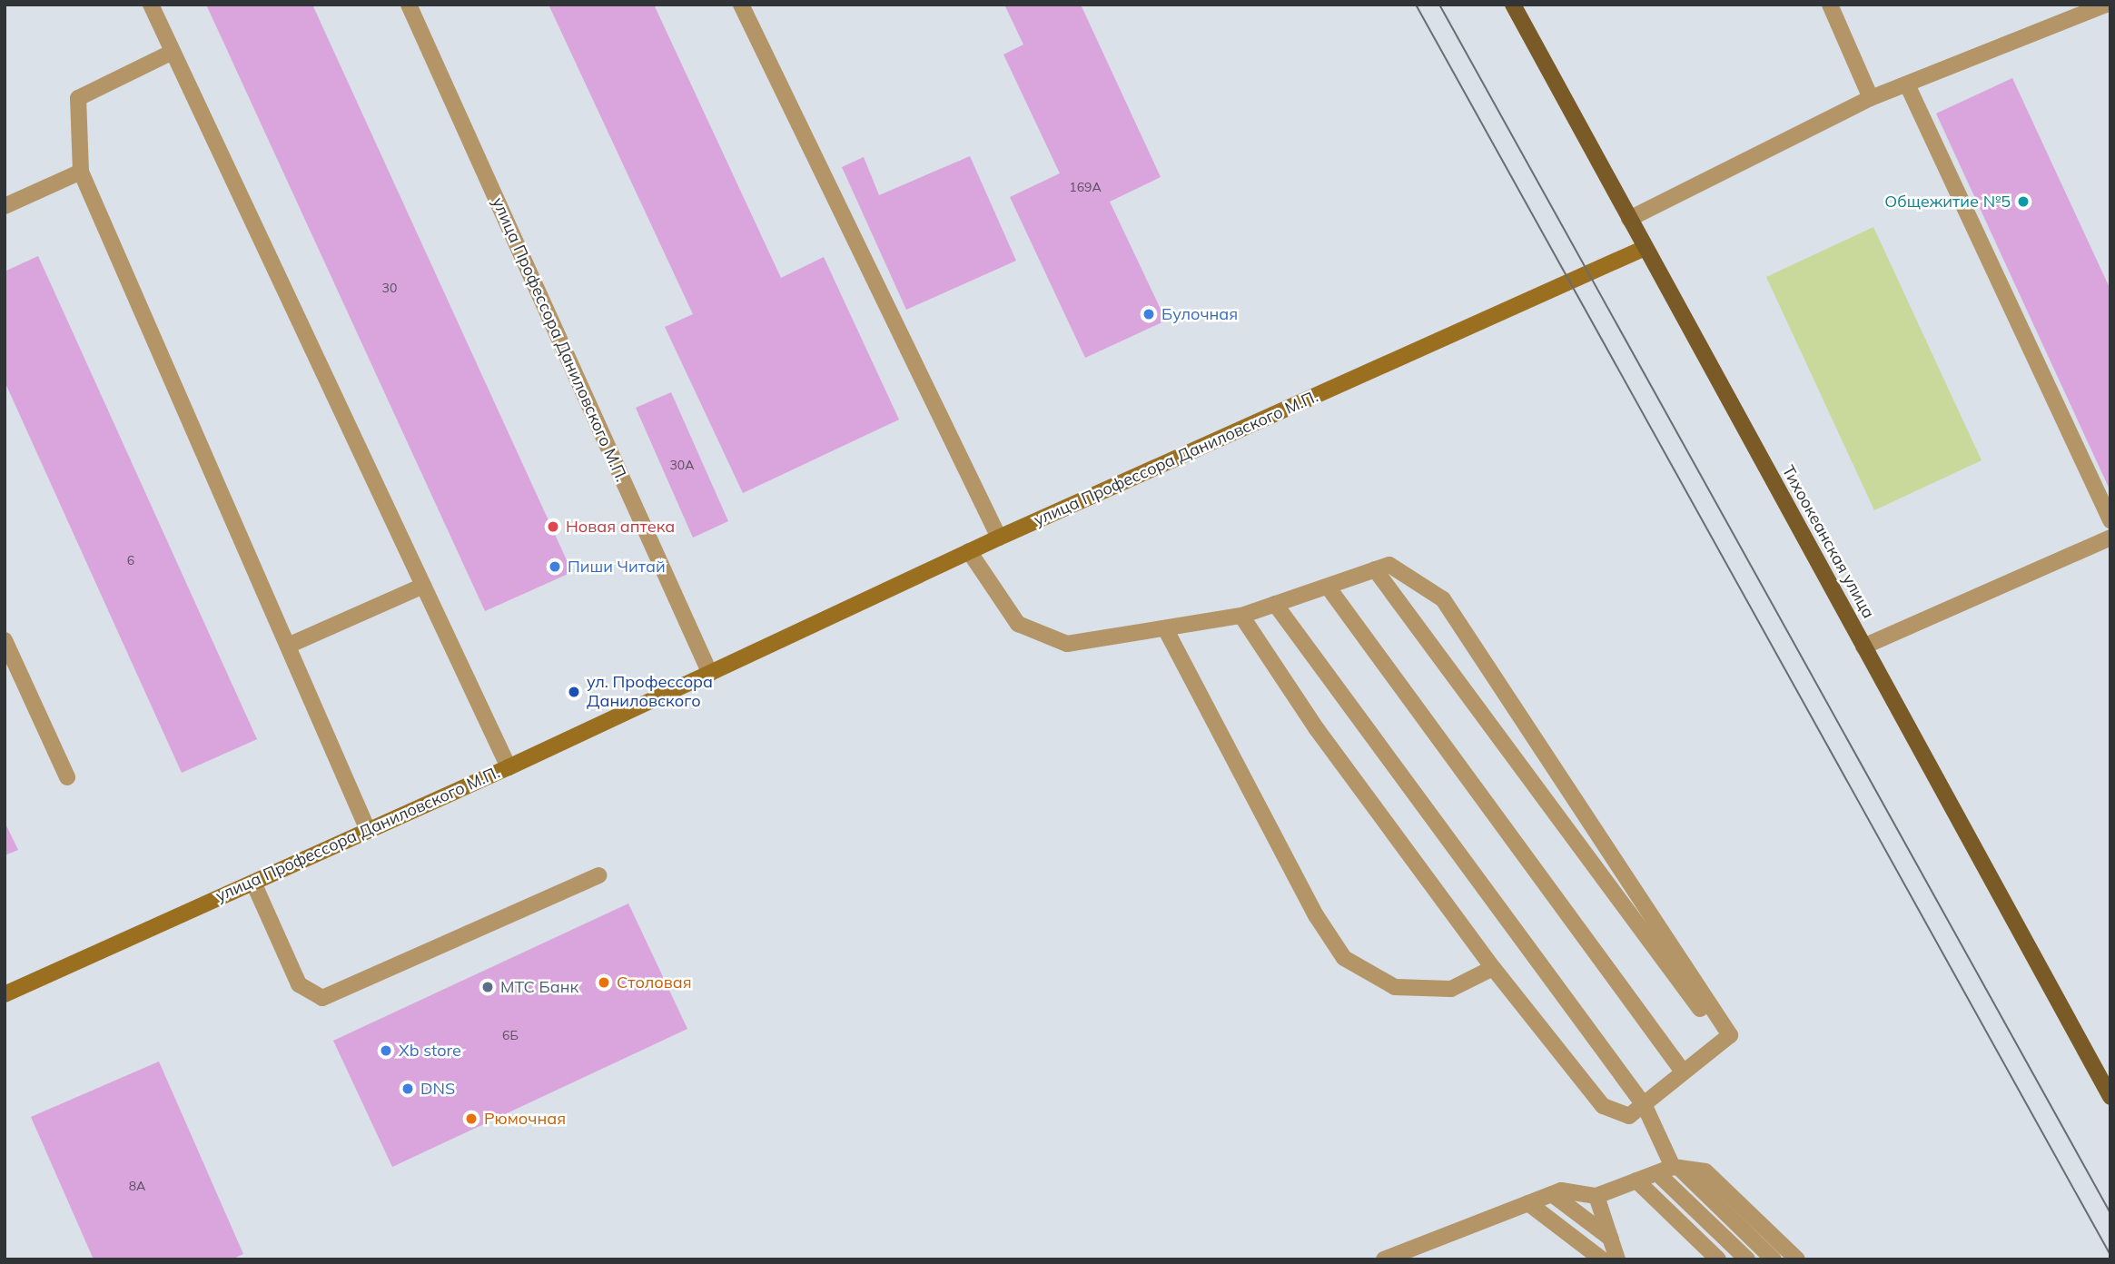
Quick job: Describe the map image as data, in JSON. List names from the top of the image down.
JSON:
{
  "streets": {
    "main road": ["улица Профессора Даниловского М.П.", "Тихоокеанская улица"]
  },
  "crossings": [
    ["улица Профессора Даниловского М.П.", "Тихоокеанская улица"]
  ],
  "places": [
    "Общежитие №5",
    "Булочная",
    "Новая аптека",
    "Пиши Читай",
    "ул. Профессора Даниловского",
    "Столовая",
    "МТС Банк",
    "Xb store",
    "DNS",
    "Рюмочная"
  ],
  "house_numbers": [
    "169А",
    "30",
    "30А",
    "6",
    "6Б",
    "8А"
  ]
}
